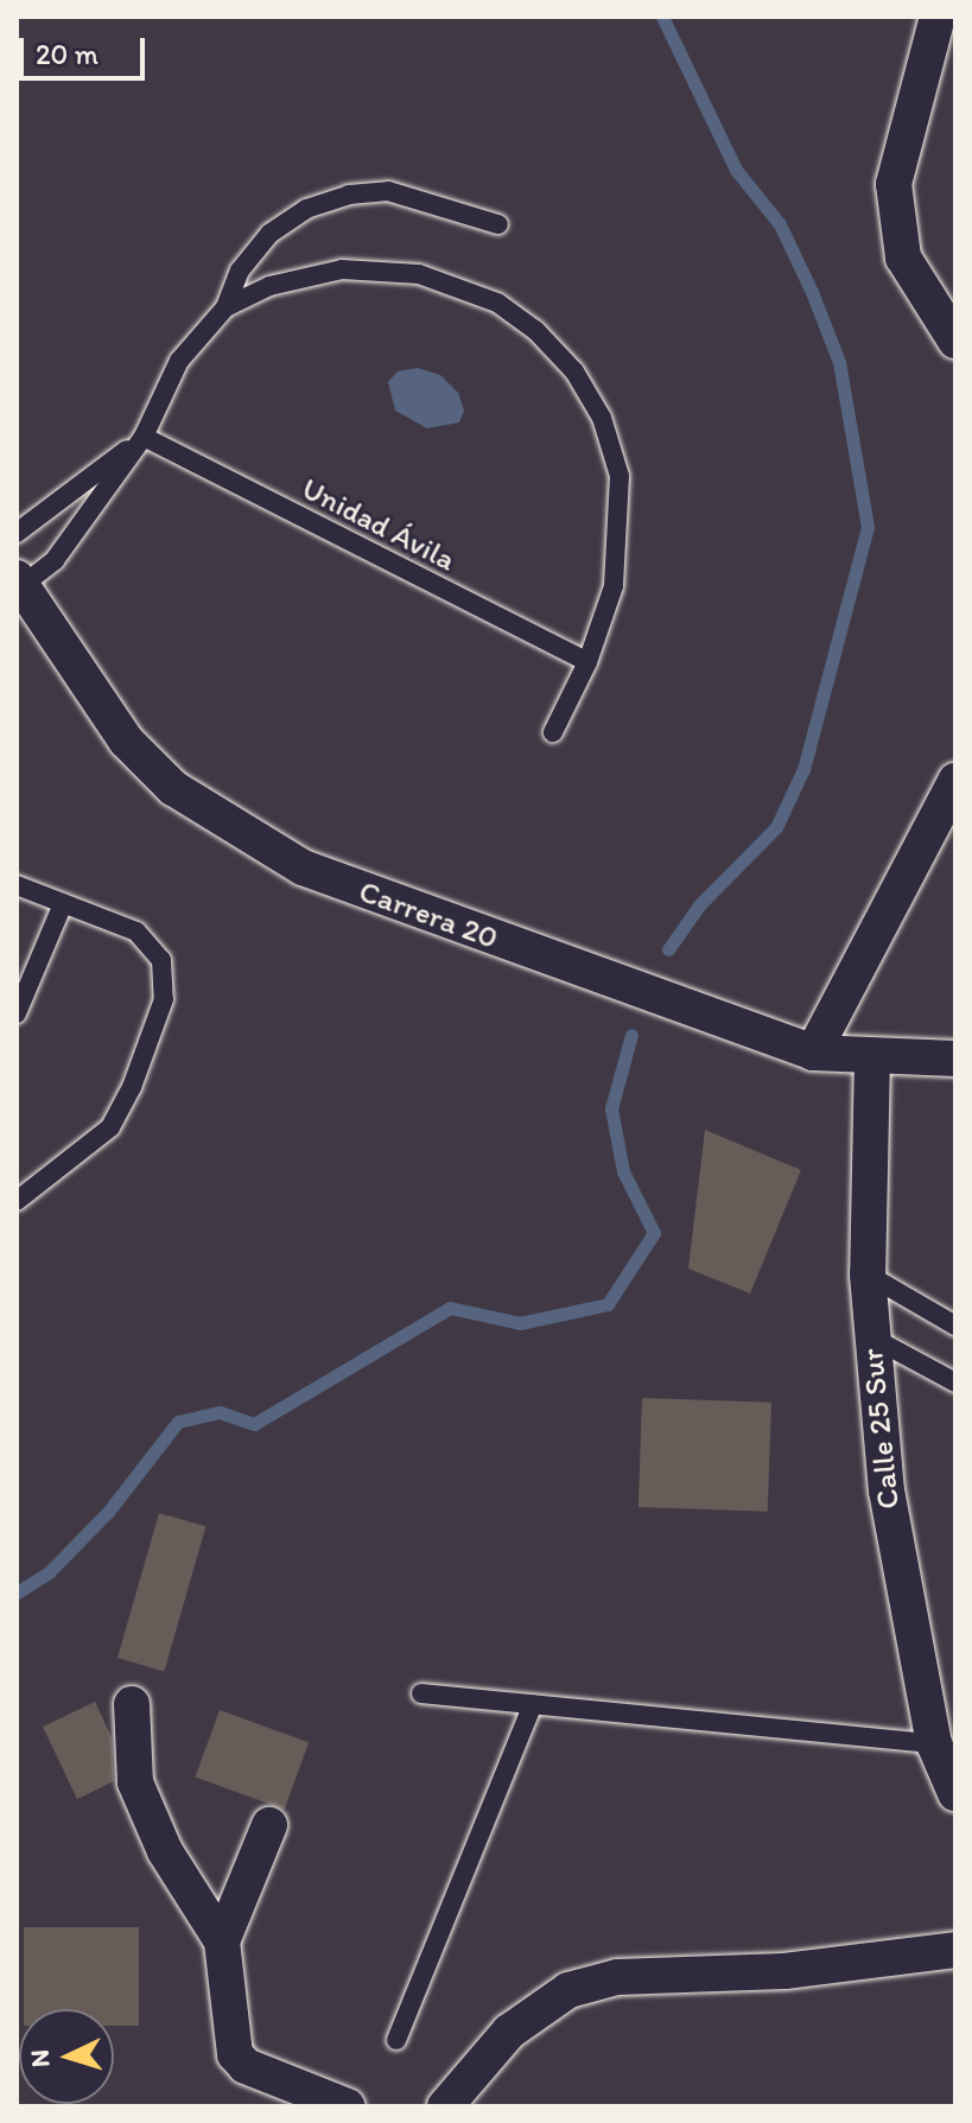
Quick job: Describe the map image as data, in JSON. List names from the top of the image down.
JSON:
{
  "streets": {
    "street": ["Carrera 20", "Calle 25 Sur"],
    "lane": ["Unidad Ávila"]
  },
  "crossings": [
    ["Carrera 20", "Calle 25 Sur"]
  ],
  "scale_bar": "20 m",
  "north": "left"
}
